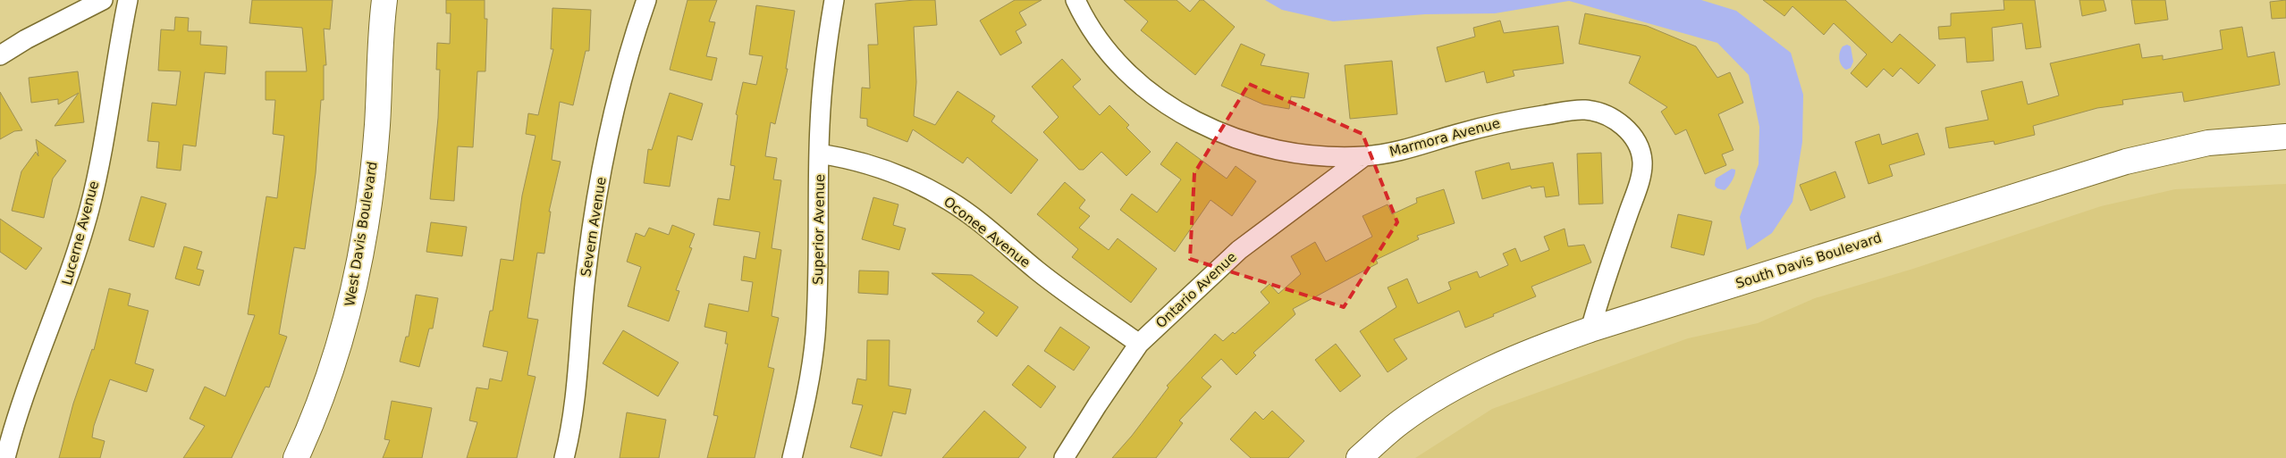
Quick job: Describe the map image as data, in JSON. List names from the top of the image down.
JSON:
{
  "streets": {
    "street": [
      "Marmora Avenue",
      "Severn Avenue",
      "Superior Avenue",
      "Oconee Avenue",
      "Lucerne Avenue",
      "West Davis Boulevard",
      "South Davis Boulevard",
      "Ontario Avenue"
    ]
  },
  "crossings": [
    ["Marmora Avenue", "South Davis Boulevard"],
    ["Marmora Avenue", "Ontario Avenue"],
    ["Superior Avenue", "Oconee Avenue"],
    ["Oconee Avenue", "Ontario Avenue"]
  ]
}
